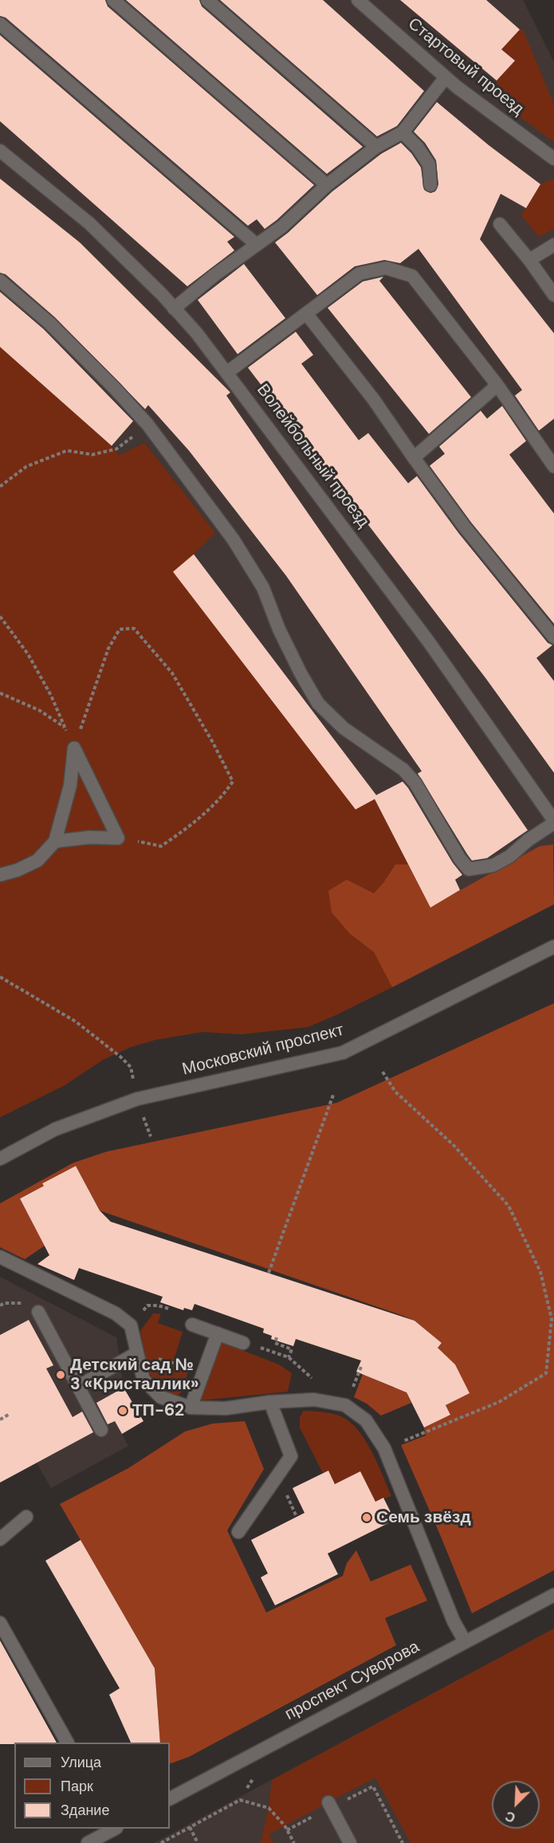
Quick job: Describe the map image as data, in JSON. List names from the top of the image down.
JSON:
{
  "streets": {
    "street": [
      "Стартовый проезд",
      "Волейбольный проезд",
      "Московский проспект",
      "проспект Суворова"
    ]
  },
  "places": ["Детский сад № 3 «Кристаллик»", "ТП-62", "Семь звёзд"],
  "legend": ["Улица", "Парк", "Здание"],
  "north": "bottom left"
}
